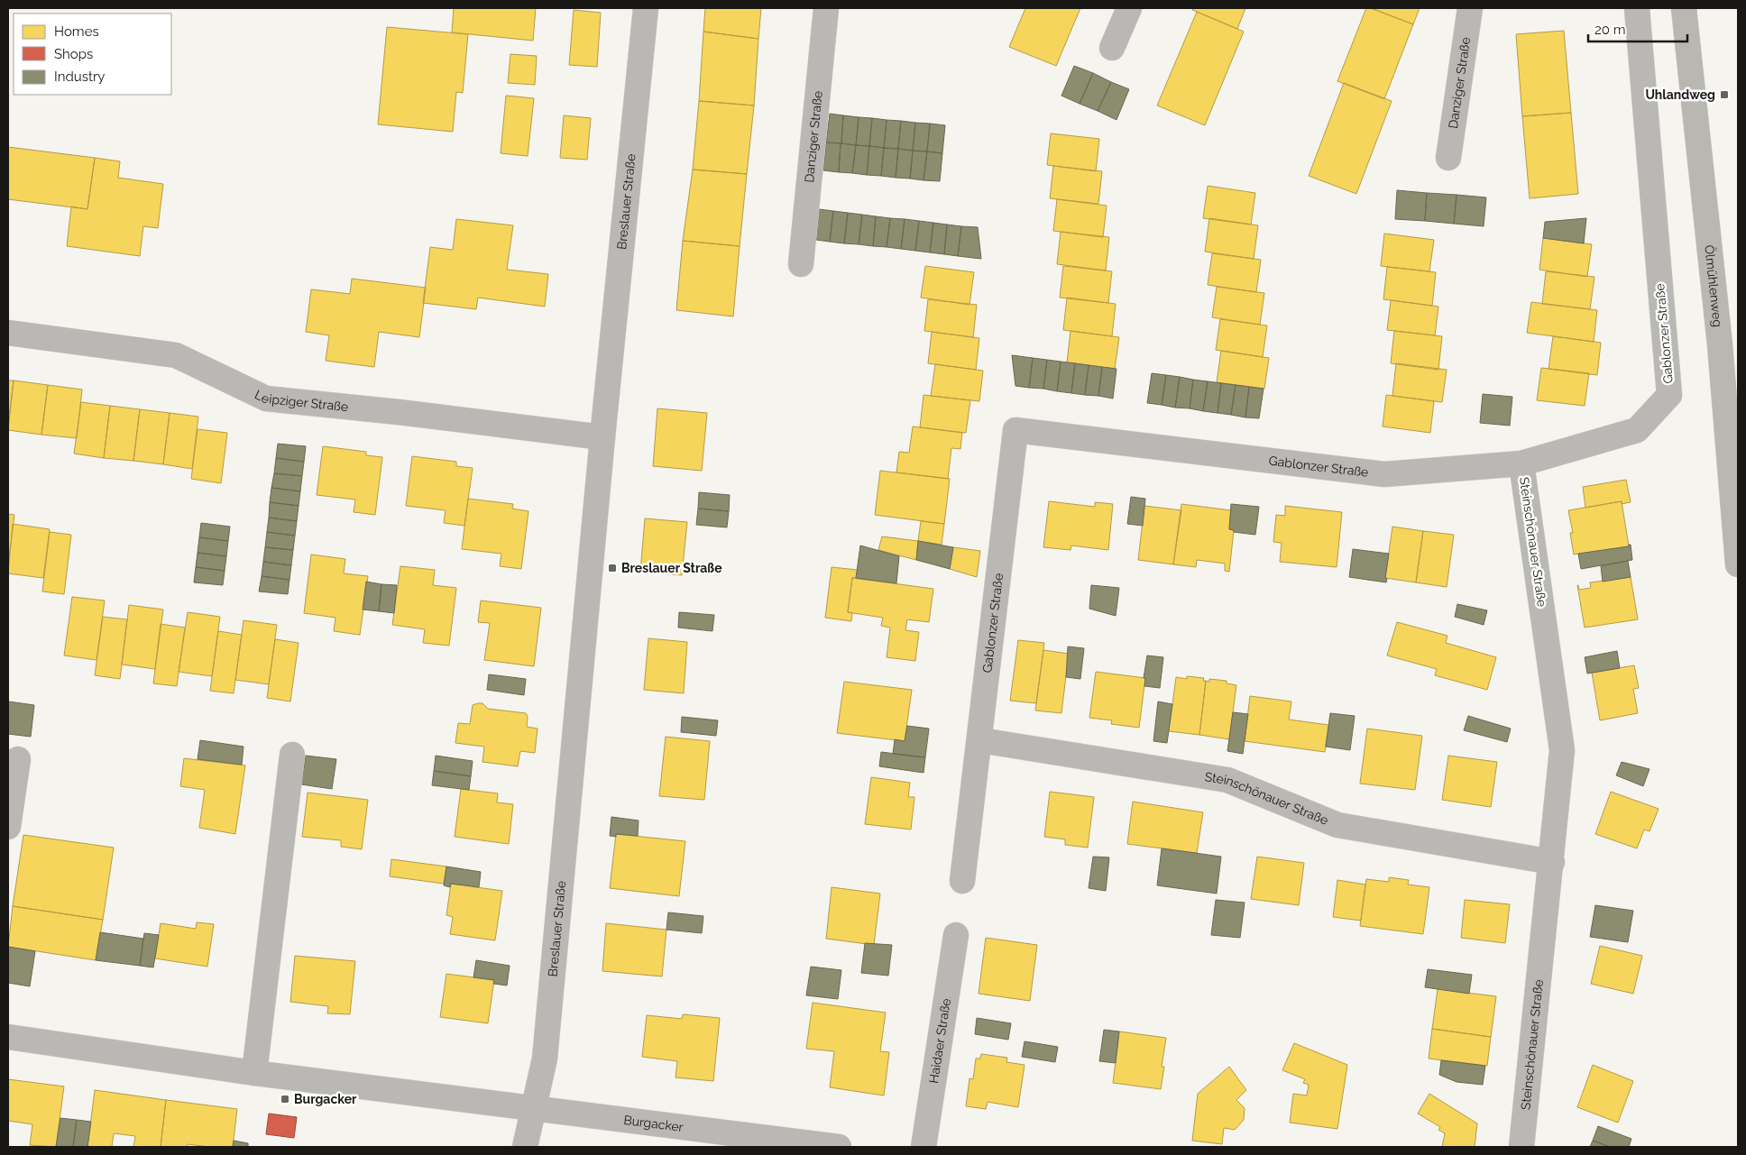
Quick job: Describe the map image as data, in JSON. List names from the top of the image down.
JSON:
{
  "streets": {
    "main road": ["Ölmühlenweg"],
    "street": [
      "Danziger Straße",
      "Breslauer Straße",
      "Gablonzer Straße",
      "Leipziger Straße",
      "Steinschönauer Straße",
      "Haidaer Straße",
      "Burgacker"
    ]
  },
  "crossings": [
    ["Breslauer Straße", "Leipziger Straße"],
    ["Breslauer Straße", "Burgacker"],
    ["Gablonzer Straße", "Steinschönauer Straße"]
  ],
  "places": {
    "transit": ["Uhlandweg", "Breslauer Straße", "Burgacker"]
  },
  "legend": ["Homes", "Shops", "Industry"],
  "scale_bar": "20 m"
}
